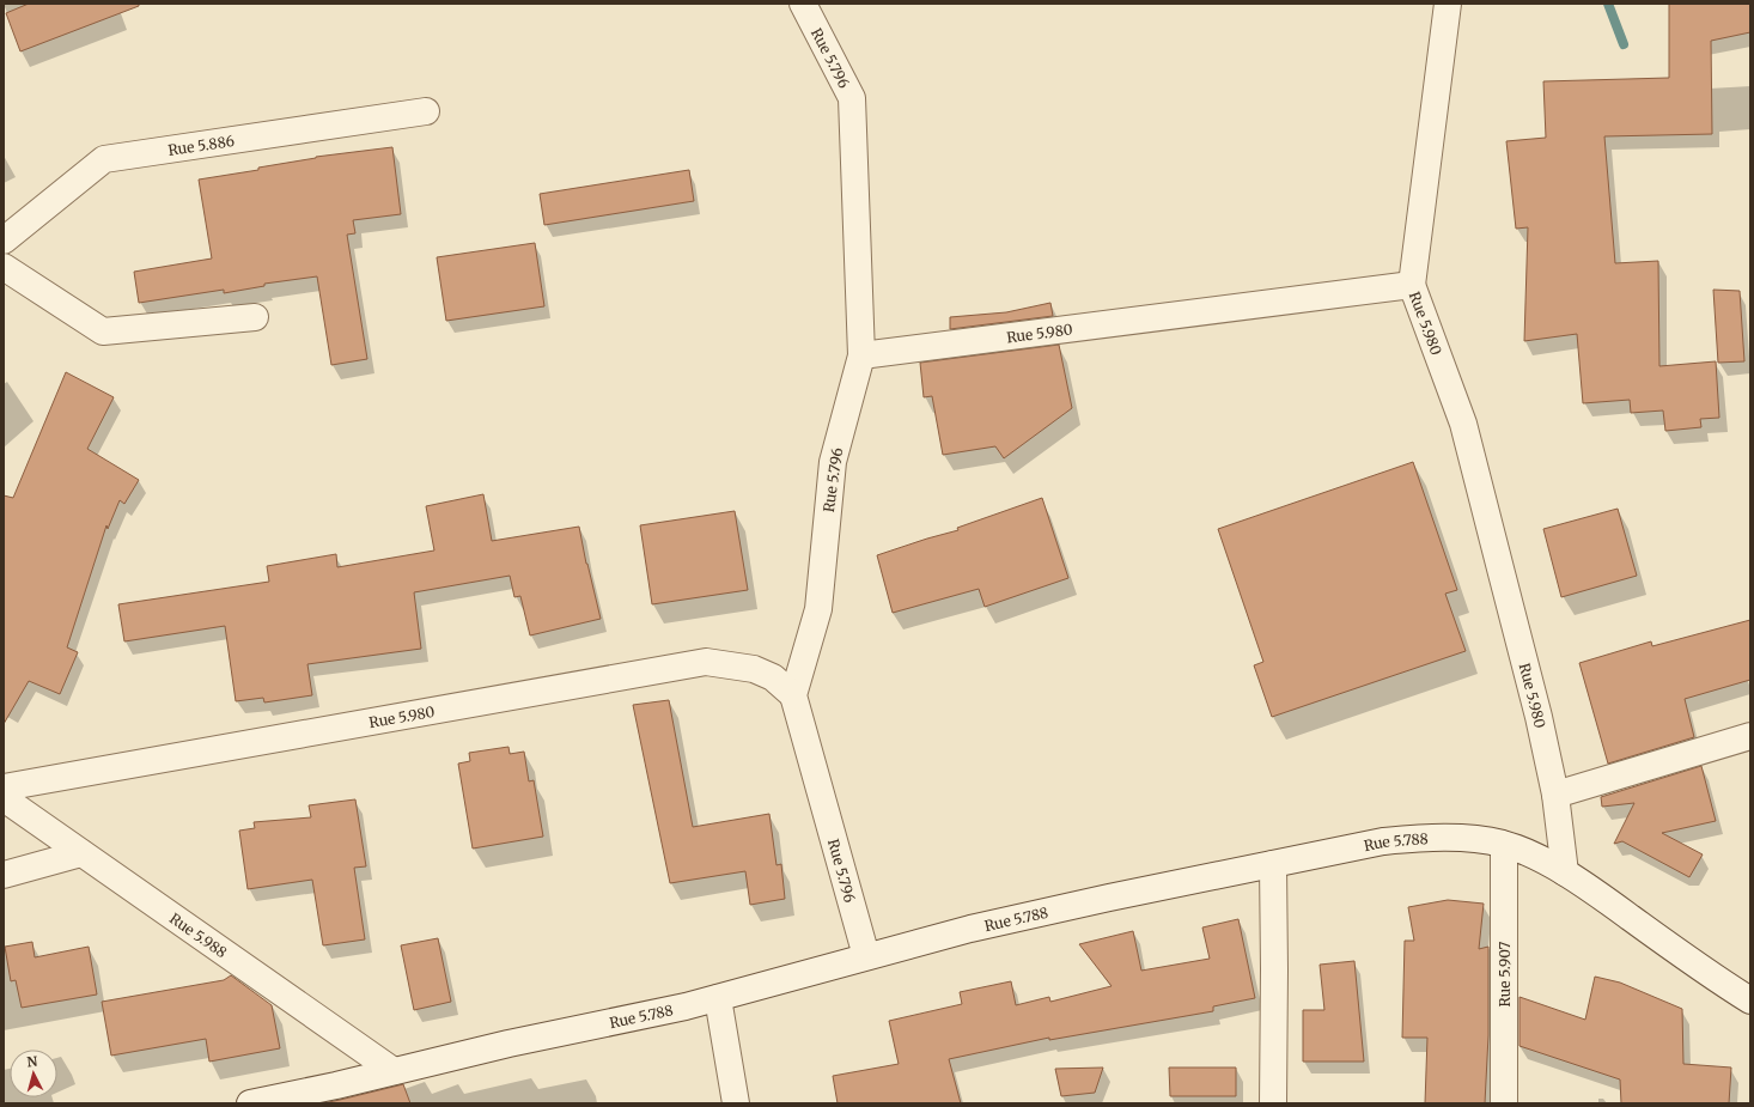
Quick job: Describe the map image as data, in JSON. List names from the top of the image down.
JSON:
{
  "streets": {
    "street": [
      "Rue 5.796",
      "Rue 5.886",
      "Rue 5.980",
      "Rue 5.788",
      "Rue 5.988",
      "Rue 5.907"
    ]
  },
  "crossings": [
    ["Rue 5.796", "Rue 5.980"],
    ["Rue 5.796", "Rue 5.788"],
    ["Rue 5.980", "Rue 5.788"],
    ["Rue 5.788", "Rue 5.988"],
    ["Rue 5.788", "Rue 5.907"]
  ],
  "north": "top"
}
